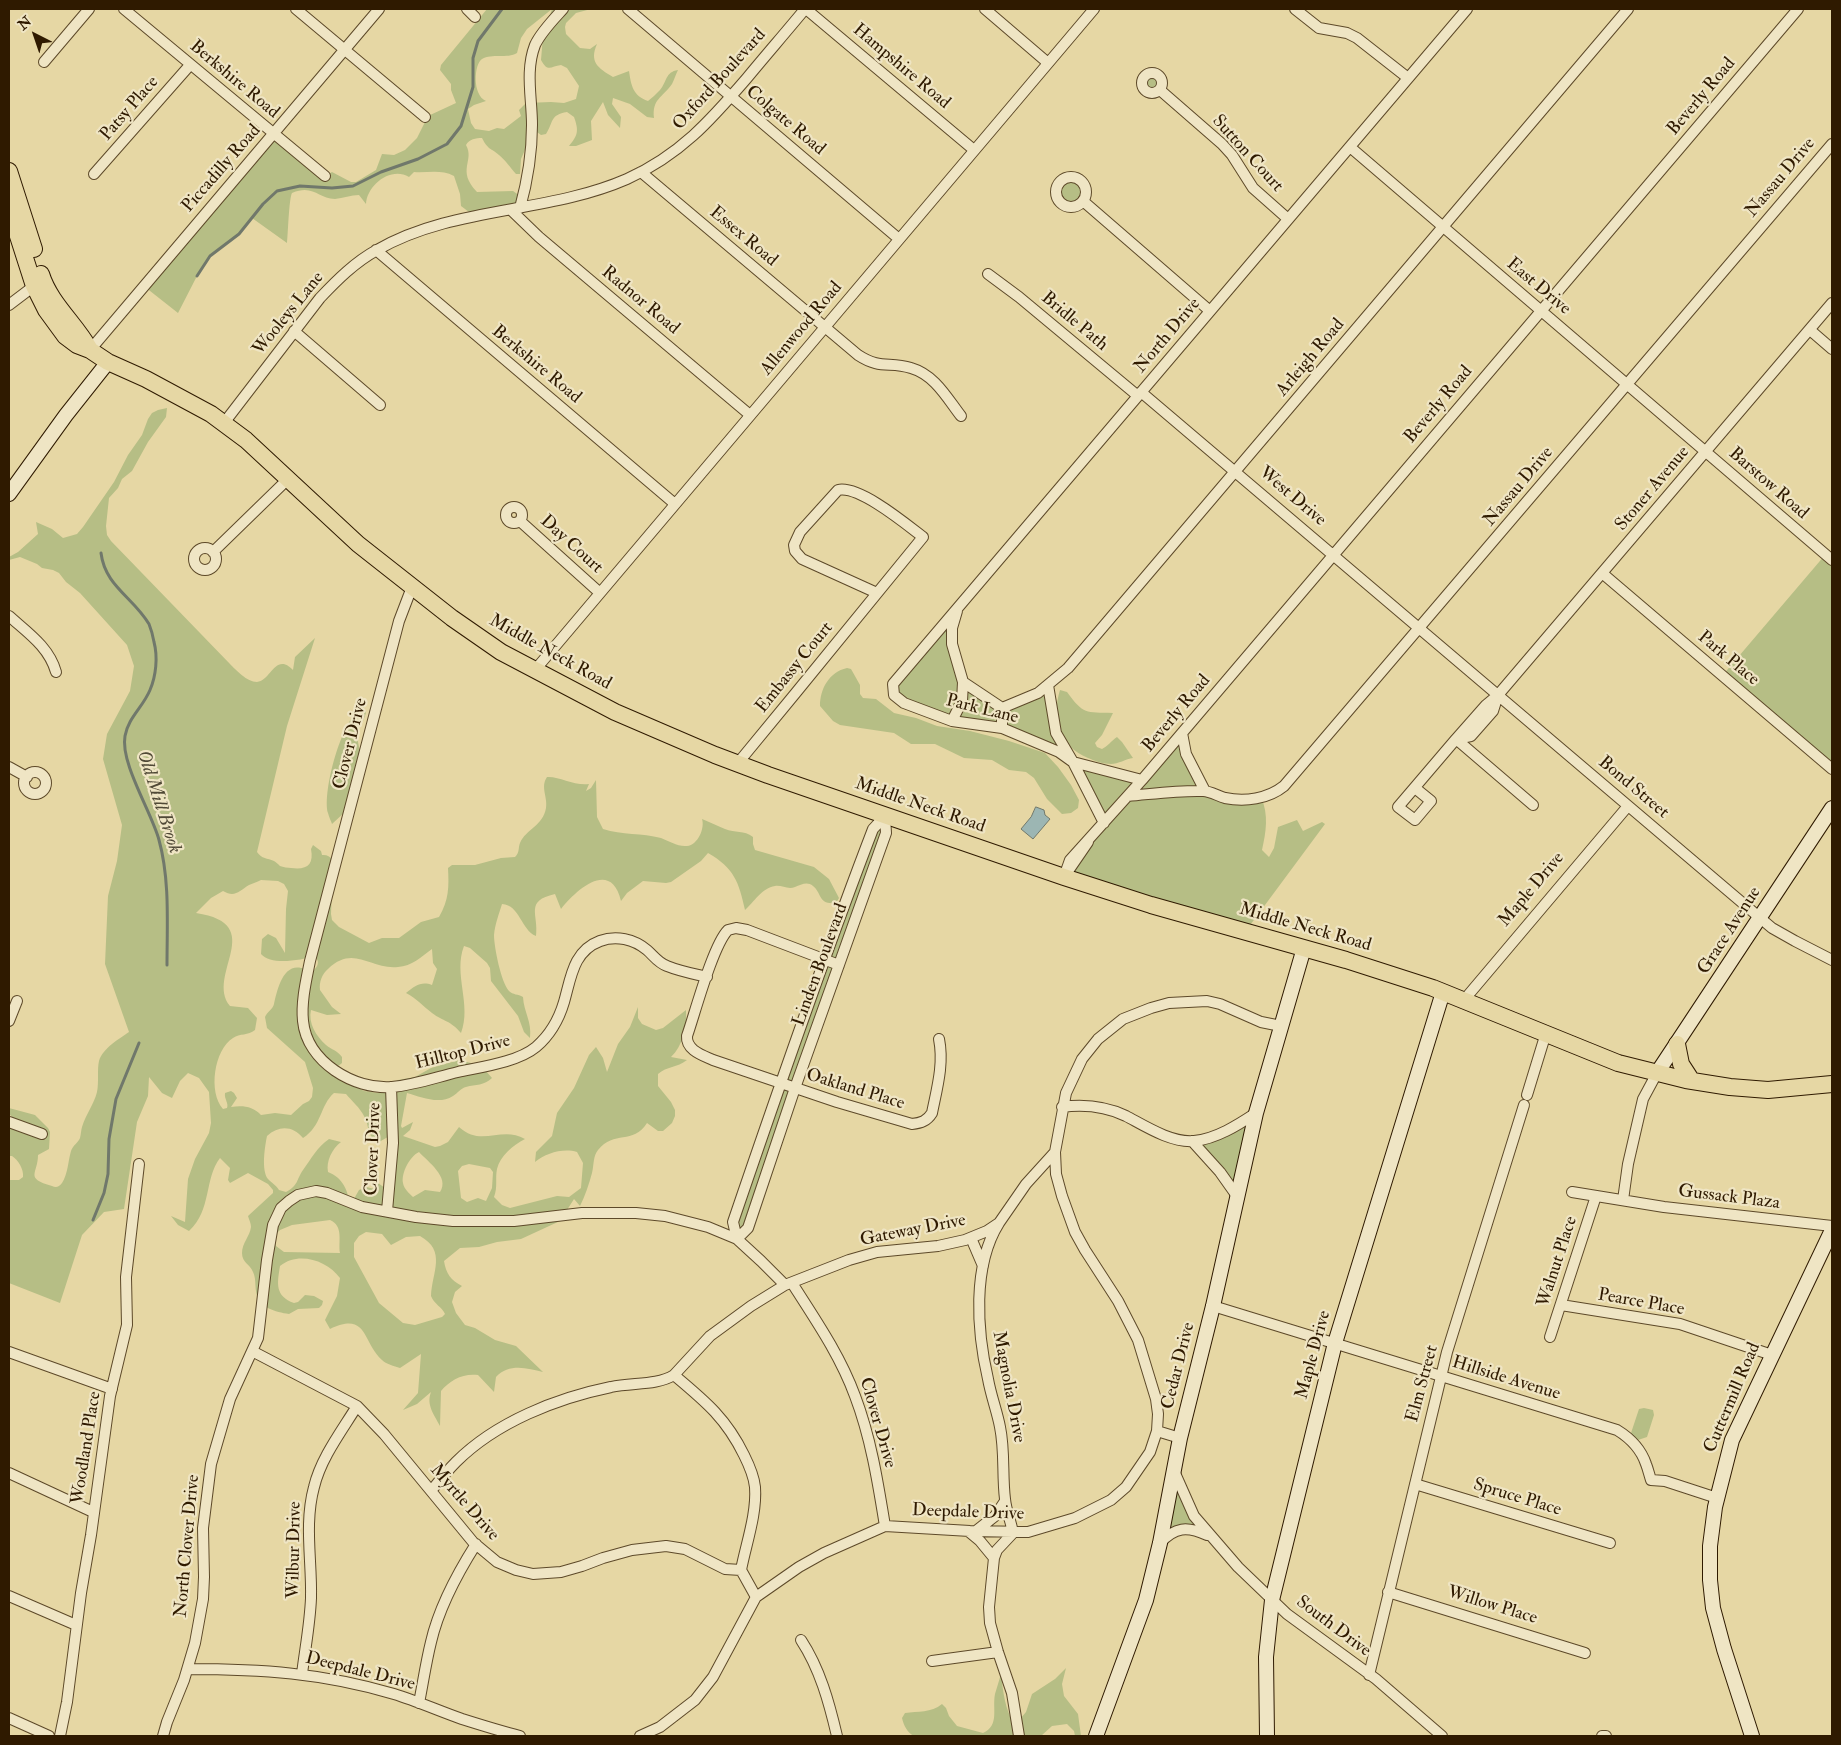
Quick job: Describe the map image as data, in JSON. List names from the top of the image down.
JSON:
{
  "streets": {
    "main road": ["Middle Neck Road"],
    "street": [
      "Hampshire Road",
      "Berkshire Road",
      "Oxford Boulevard",
      "Beverly Road",
      "Patsy Place",
      "Colgate Road",
      "Sutton Court",
      "Piccadilly Road",
      "Nassau Drive",
      "Essex Road",
      "East Drive",
      "Radnor Road",
      "Wooleys Lane",
      "Bridle Path",
      "Allenwood Road",
      "North Drive",
      "Arleigh Road",
      "Barstow Road",
      "Stoner Avenue",
      "West Drive",
      "Day Court",
      "Park Place",
      "Embassy Court",
      "Park Lane",
      "Clover Drive",
      "Bond Street",
      "Maple Drive",
      "Grace Avenue",
      "Linden Boulevard",
      "Hilltop Drive",
      "Oakland Place",
      "Gussack Plaza",
      "Gateway Drive",
      "Walnut Place",
      "Pearce Place",
      "Cedar Drive",
      "Hillside Avenue",
      "Elm Street",
      "Magnolia Drive",
      "Cuttermill Road",
      "Woodland Place",
      "Spruce Place",
      "Myrtle Drive",
      "Deepdale Drive",
      "North Clover Drive",
      "Wilbur Drive",
      "Willow Place",
      "South Drive"
    ]
  },
  "crossings": [
    ["Hampshire Road", "Oxford Boulevard"],
    ["Hampshire Road", "Allenwood Road"],
    ["Berkshire Road", "Patsy Place"],
    ["Berkshire Road", "Piccadilly Road"],
    ["Berkshire Road", "Wooleys Lane"],
    ["Berkshire Road", "Allenwood Road"],
    ["Oxford Boulevard", "Colgate Road"],
    ["Oxford Boulevard", "Essex Road"],
    ["Oxford Boulevard", "Radnor Road"],
    ["Oxford Boulevard", "Wooleys Lane"],
    ["Beverly Road", "Nassau Drive"],
    ["Beverly Road", "East Drive"],
    ["Beverly Road", "West Drive"],
    ["Beverly Road", "Middle Neck Road"],
    ["Beverly Road", "Park Lane"],
    ["Colgate Road", "Allenwood Road"],
    ["Sutton Court", "North Drive"],
    ["Piccadilly Road", "Middle Neck Road"],
    ["Nassau Drive", "East Drive"],
    ["Nassau Drive", "West Drive"],
    ["Nassau Drive", "Bond Street"],
    ["Essex Road", "Allenwood Road"],
    ["East Drive", "North Drive"],
    ["East Drive", "Arleigh Road"],
    ["East Drive", "Barstow Road"],
    ["East Drive", "Stoner Avenue"],
    ["Radnor Road", "Wooleys Lane"],
    ["Radnor Road", "Allenwood Road"],
    ["Wooleys Lane", "Middle Neck Road"],
    ["Bridle Path", "North Drive"],
    ["Bridle Path", "West Drive"],
    ["Allenwood Road", "Day Court"],
    ["Allenwood Road", "Middle Neck Road"],
    ["North Drive", "West Drive"],
    ["North Drive", "Park Lane"],
    ["Arleigh Road", "West Drive"],
    ["Barstow Road", "Stoner Avenue"],
    ["Stoner Avenue", "Park Place"],
    ["Stoner Avenue", "Bond Street"],
    ["West Drive", "Bond Street"],
    ["Middle Neck Road", "Embassy Court"],
    ["Middle Neck Road", "Clover Drive"],
    ["Middle Neck Road", "Maple Drive"],
    ["Middle Neck Road", "Grace Avenue"],
    ["Middle Neck Road", "Linden Boulevard"],
    ["Middle Neck Road", "Cedar Drive"],
    ["Middle Neck Road", "Elm Street"],
    ["Clover Drive", "Linden Boulevard"],
    ["Clover Drive", "Hilltop Drive"],
    ["Clover Drive", "Gateway Drive"],
    ["Clover Drive", "Deepdale Drive"],
    ["Clover Drive", "North Clover Drive"],
    ["Bond Street", "Maple Drive"],
    ["Bond Street", "Grace Avenue"],
    ["Maple Drive", "Hillside Avenue"],
    ["Maple Drive", "South Drive"],
    ["Linden Boulevard", "Oakland Place"],
    ["Hilltop Drive", "Oakland Place"],
    ["Gussack Plaza", "Walnut Place"],
    ["Gateway Drive", "Magnolia Drive"],
    ["Gateway Drive", "Myrtle Drive"],
    ["Gateway Drive", "Deepdale Drive"],
    ["Walnut Place", "Pearce Place"],
    ["Pearce Place", "Cuttermill Road"],
    ["Cedar Drive", "Hillside Avenue"],
    ["Cedar Drive", "South Drive"],
    ["Hillside Avenue", "Elm Street"],
    ["Hillside Avenue", "Cuttermill Road"],
    ["Elm Street", "Spruce Place"],
    ["Elm Street", "Willow Place"],
    ["Elm Street", "South Drive"],
    ["Magnolia Drive", "Deepdale Drive"],
    ["Myrtle Drive", "North Clover Drive"],
    ["Myrtle Drive", "Wilbur Drive"],
    ["Deepdale Drive", "North Clover Drive"],
    ["Deepdale Drive", "Wilbur Drive"]
  ],
  "water": ["Old Mill Brook"],
  "north": "top left"
}
